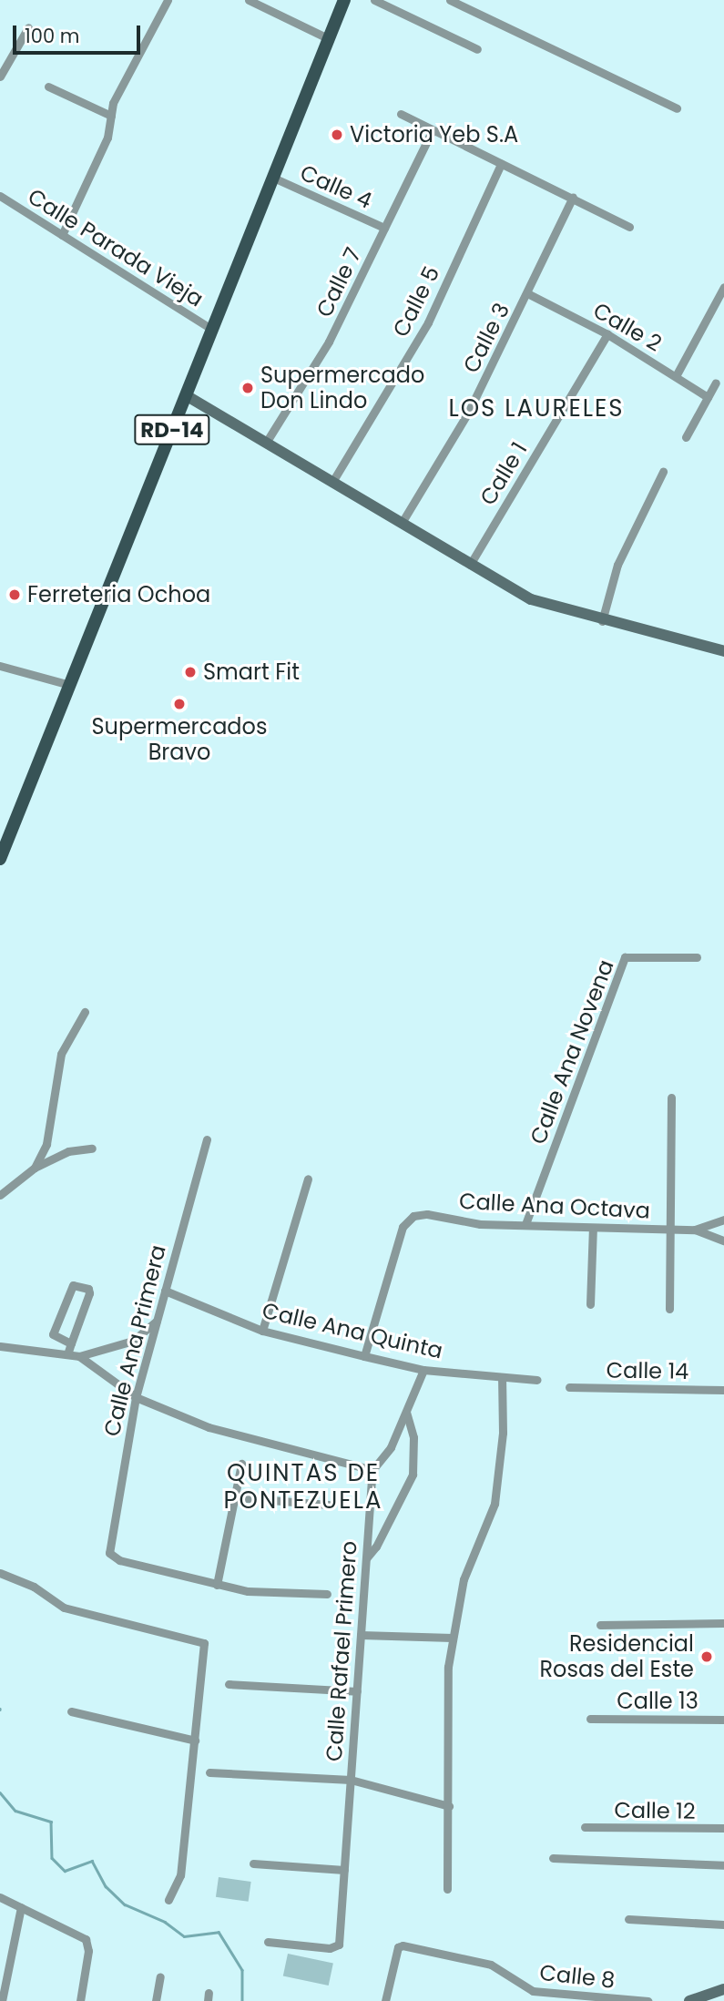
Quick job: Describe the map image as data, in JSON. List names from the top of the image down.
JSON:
{
  "streets": {
    "main road": ["RD-14"],
    "street": [
      "Calle 4",
      "Calle Parada Vieja",
      "Calle 7",
      "Calle 5",
      "Calle 2",
      "Calle 3",
      "Calle 1",
      "Calle Ana Novena",
      "Calle Ana Octava",
      "Calle Ana Quinta",
      "Calle Ana Primera",
      "Calle 14",
      "Calle Rafael Primero",
      "Calle 13",
      "Calle 12",
      "Calle 8"
    ]
  },
  "crossings": [
    ["Calle 4", "Calle 7"],
    ["Calle 4", "RD-14"],
    ["Calle Parada Vieja", "RD-14"],
    ["Calle 2", "Calle 3"],
    ["Calle 2", "Calle 1"],
    ["Calle Ana Novena", "Calle Ana Octava"],
    ["Calle Ana Octava", "Calle Ana Quinta"],
    ["Calle Ana Quinta", "Calle Ana Primera"]
  ],
  "districts": ["LOS LAURELES", "QUINTAS DE PONTEZUELA"],
  "places": [
    "Victoria Yeb S.A",
    "Supermercado Don Lindo",
    "Ferreteria Ochoa",
    "Smart Fit",
    "Supermercados Bravo",
    "Residencial Rosas del Este"
  ],
  "scale_bar": "100 m"
}
